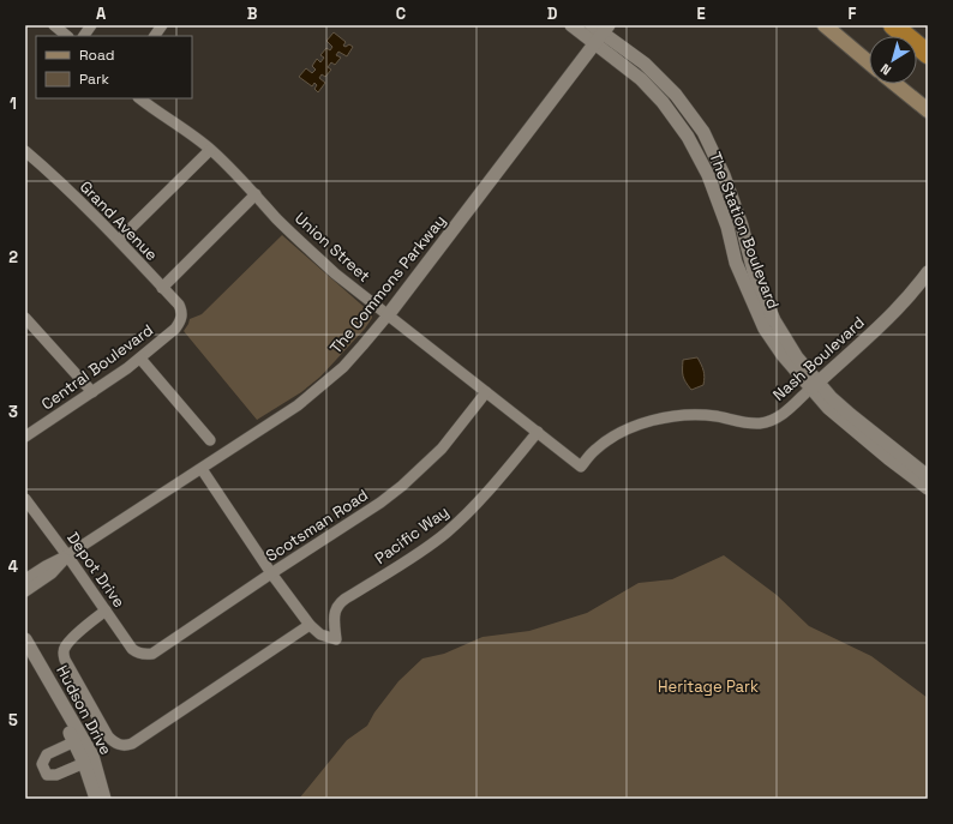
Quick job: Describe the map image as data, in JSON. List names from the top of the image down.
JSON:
{
  "streets": {
    "street": [
      "Grand Avenue",
      "The Station Boulevard",
      "Union Street",
      "The Commons Parkway",
      "Nash Boulevard",
      "Central Boulevard",
      "Scotsman Road",
      "Pacific Way",
      "Depot Drive",
      "Hudson Drive"
    ]
  },
  "crossings": [
    ["Grand Avenue", "Central Boulevard"],
    ["The Station Boulevard", "The Commons Parkway"],
    ["The Station Boulevard", "Nash Boulevard"],
    ["Union Street", "The Commons Parkway"],
    ["Union Street", "Nash Boulevard"],
    ["Union Street", "Scotsman Road"],
    ["Union Street", "Pacific Way"],
    ["The Commons Parkway", "Depot Drive"],
    ["Scotsman Road", "Depot Drive"]
  ],
  "parks": ["Heritage Park"],
  "legend": ["Road", "Park"],
  "north": "bottom left",
  "grid": {
    "columns": [
      "A",
      "B",
      "C",
      "D",
      "E",
      "F"
    ],
    "rows": [
      "1",
      "2",
      "3",
      "4",
      "5"
    ]
  }
}
